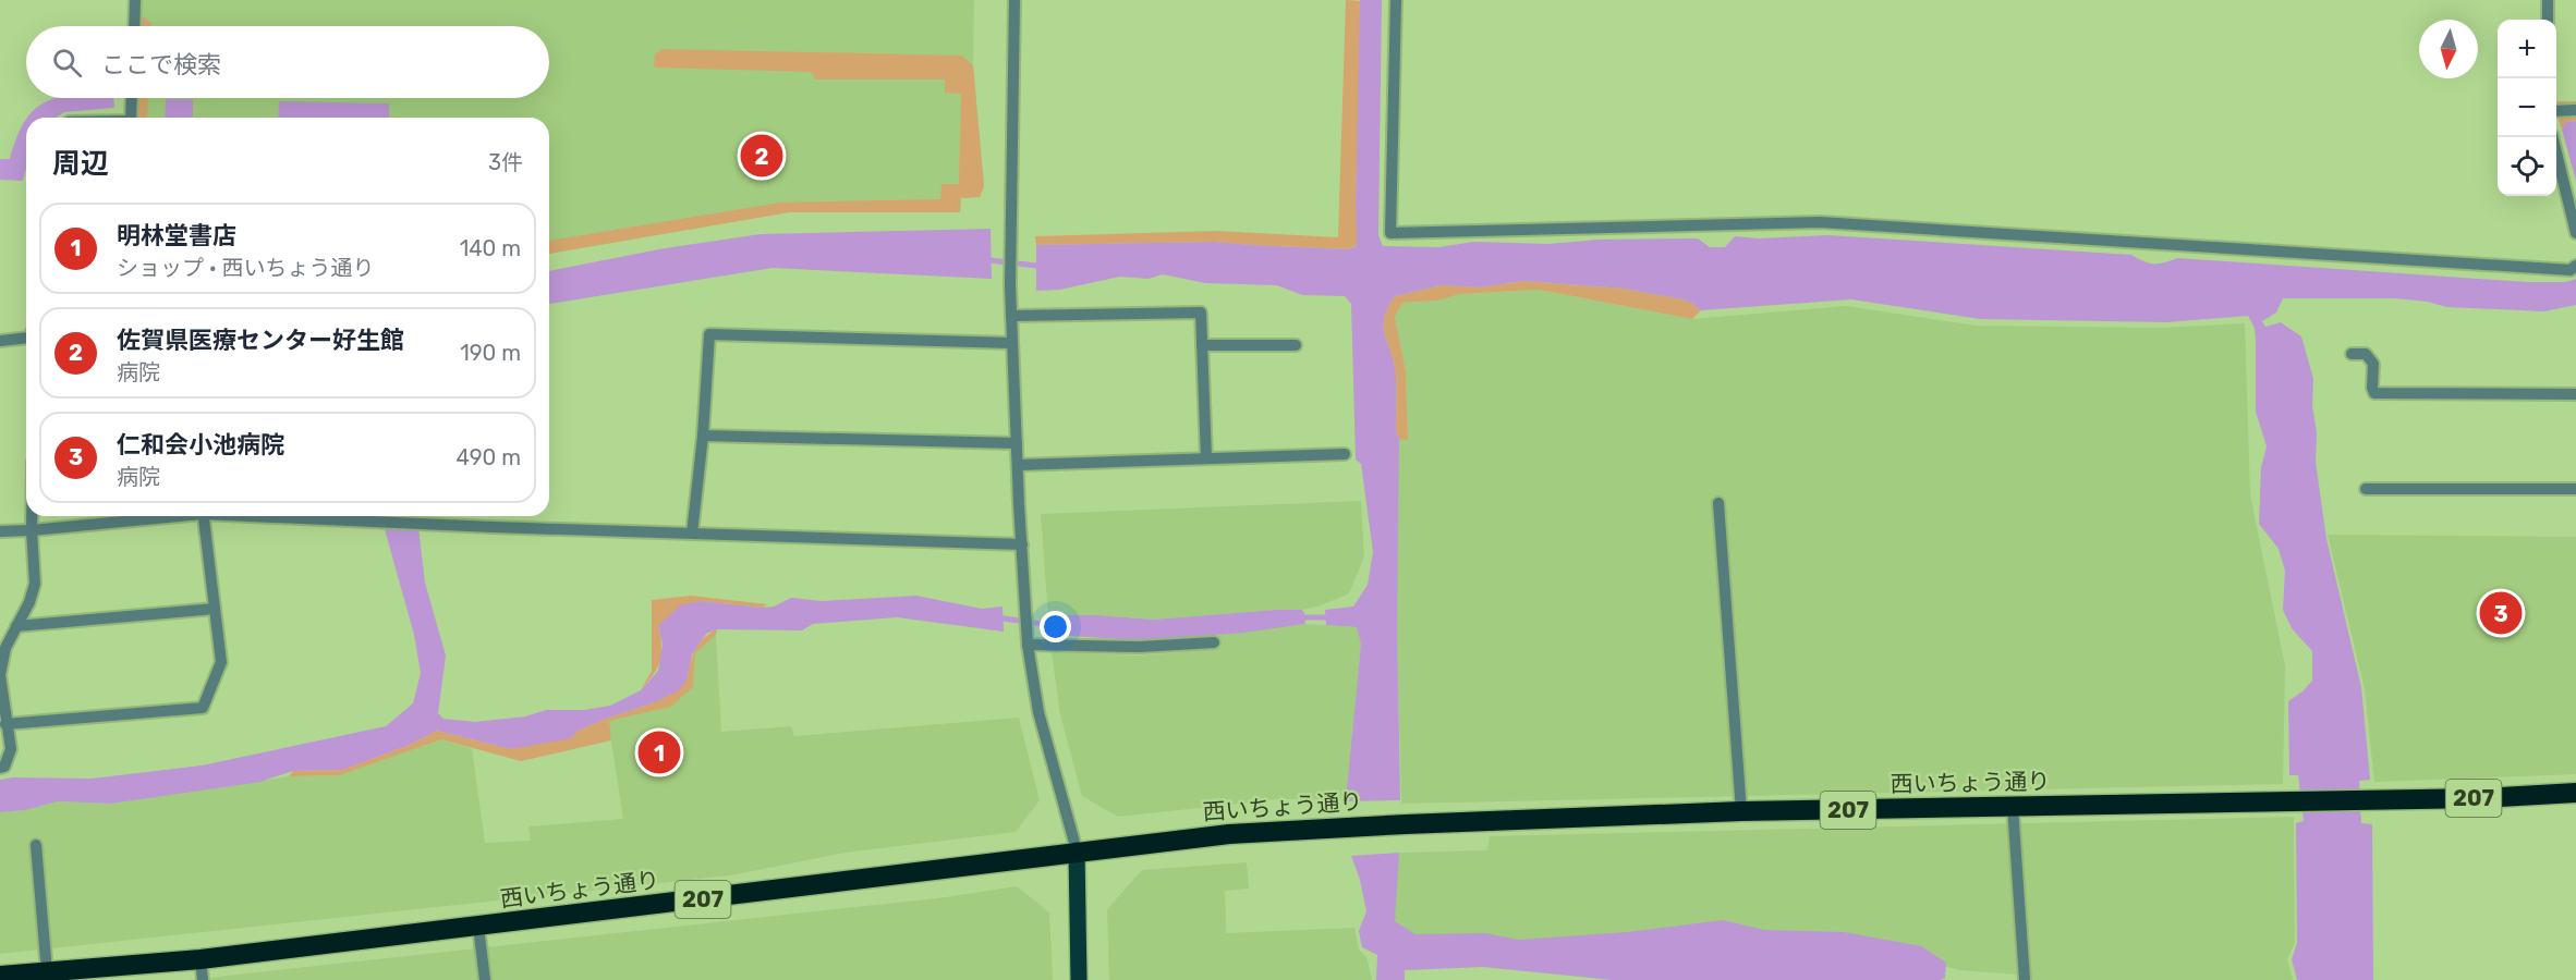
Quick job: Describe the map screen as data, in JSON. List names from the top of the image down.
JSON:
{
  "streets": {
    "highway": ["西いちょう通り", "207"]
  },
  "north": "bottom",
  "page": {
    "map_buttons": ["+", "−"],
    "search": "ここで検索",
    "heading": ["周辺", "3件"],
    "pins": ["2", "3", "1"],
    "list": [
      {
        "mark": "1",
        "name": "明林堂書店",
        "note": "ショップ · 西いちょう通り",
        "value": "140 m"
      },
      {
        "mark": "2",
        "name": "佐賀県医療センター好生館",
        "note": "病院",
        "value": "190 m"
      },
      {
        "mark": "3",
        "name": "仁和会小池病院",
        "note": "病院",
        "value": "490 m"
      }
    ]
  }
}
